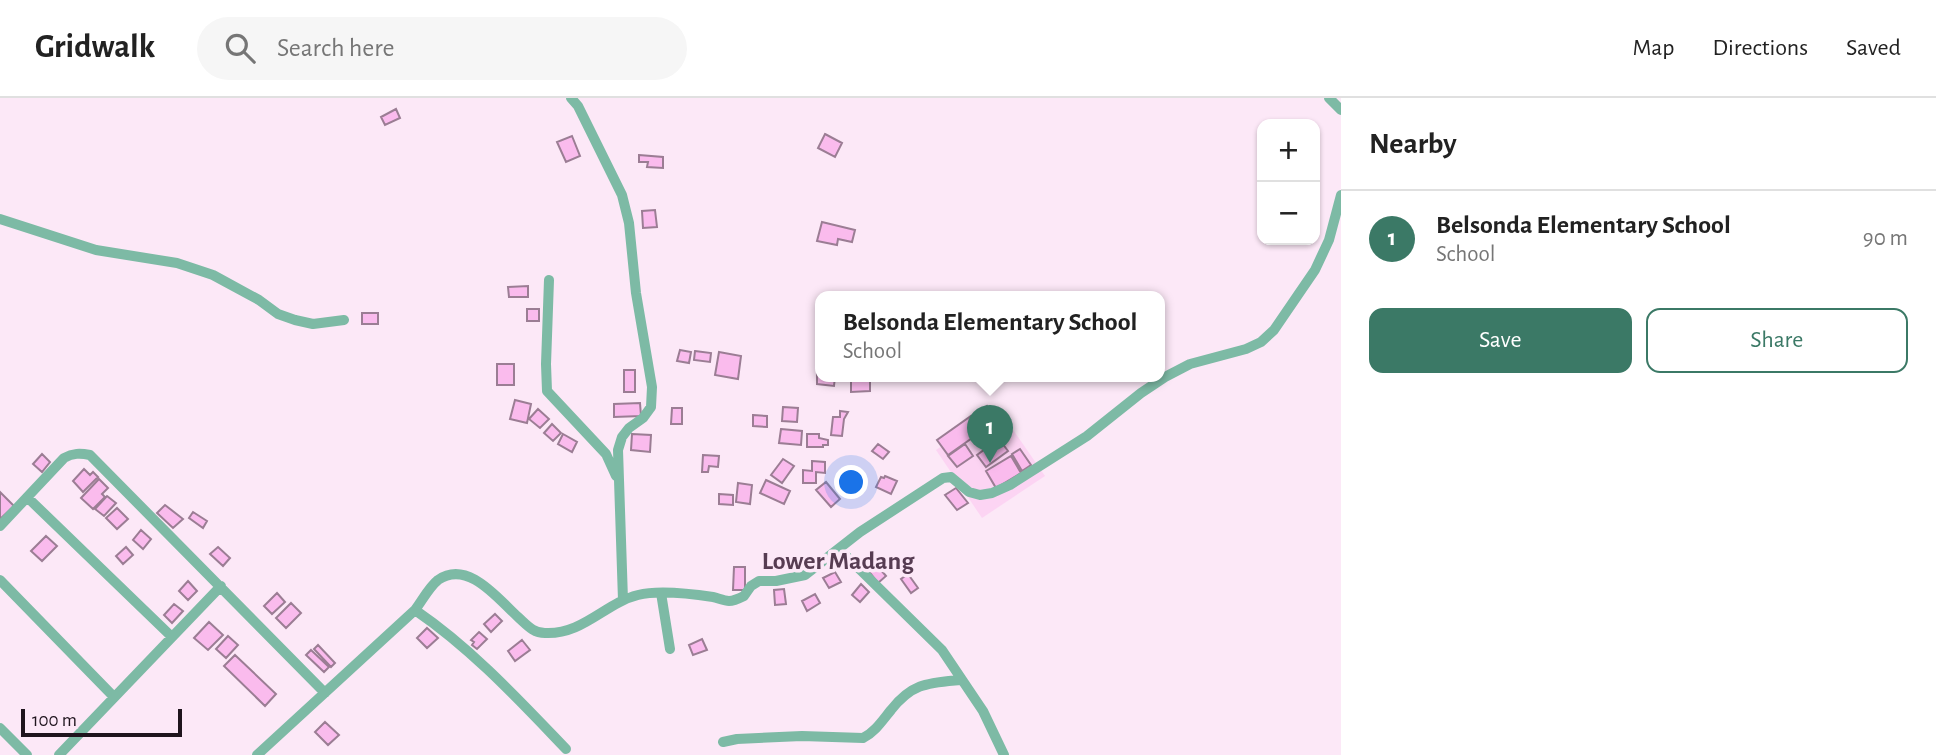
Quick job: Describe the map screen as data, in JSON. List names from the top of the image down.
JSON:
{
  "districts": ["Lower Madang"],
  "scale_bar": "100 m",
  "page": {
    "header": "Gridwalk",
    "search": "Search here",
    "nav": ["Map", "Directions", "Saved"],
    "heading": "Nearby",
    "map_buttons": ["+", "−"],
    "list": [
      {
        "mark": "1",
        "name": "Belsonda Elementary School",
        "note": "School",
        "value": "90 m"
      }
    ],
    "buttons": ["Save", "Share"],
    "popup": ["Belsonda Elementary School", "School"],
    "pins": "1",
    "scale": "100 m"
  }
}
